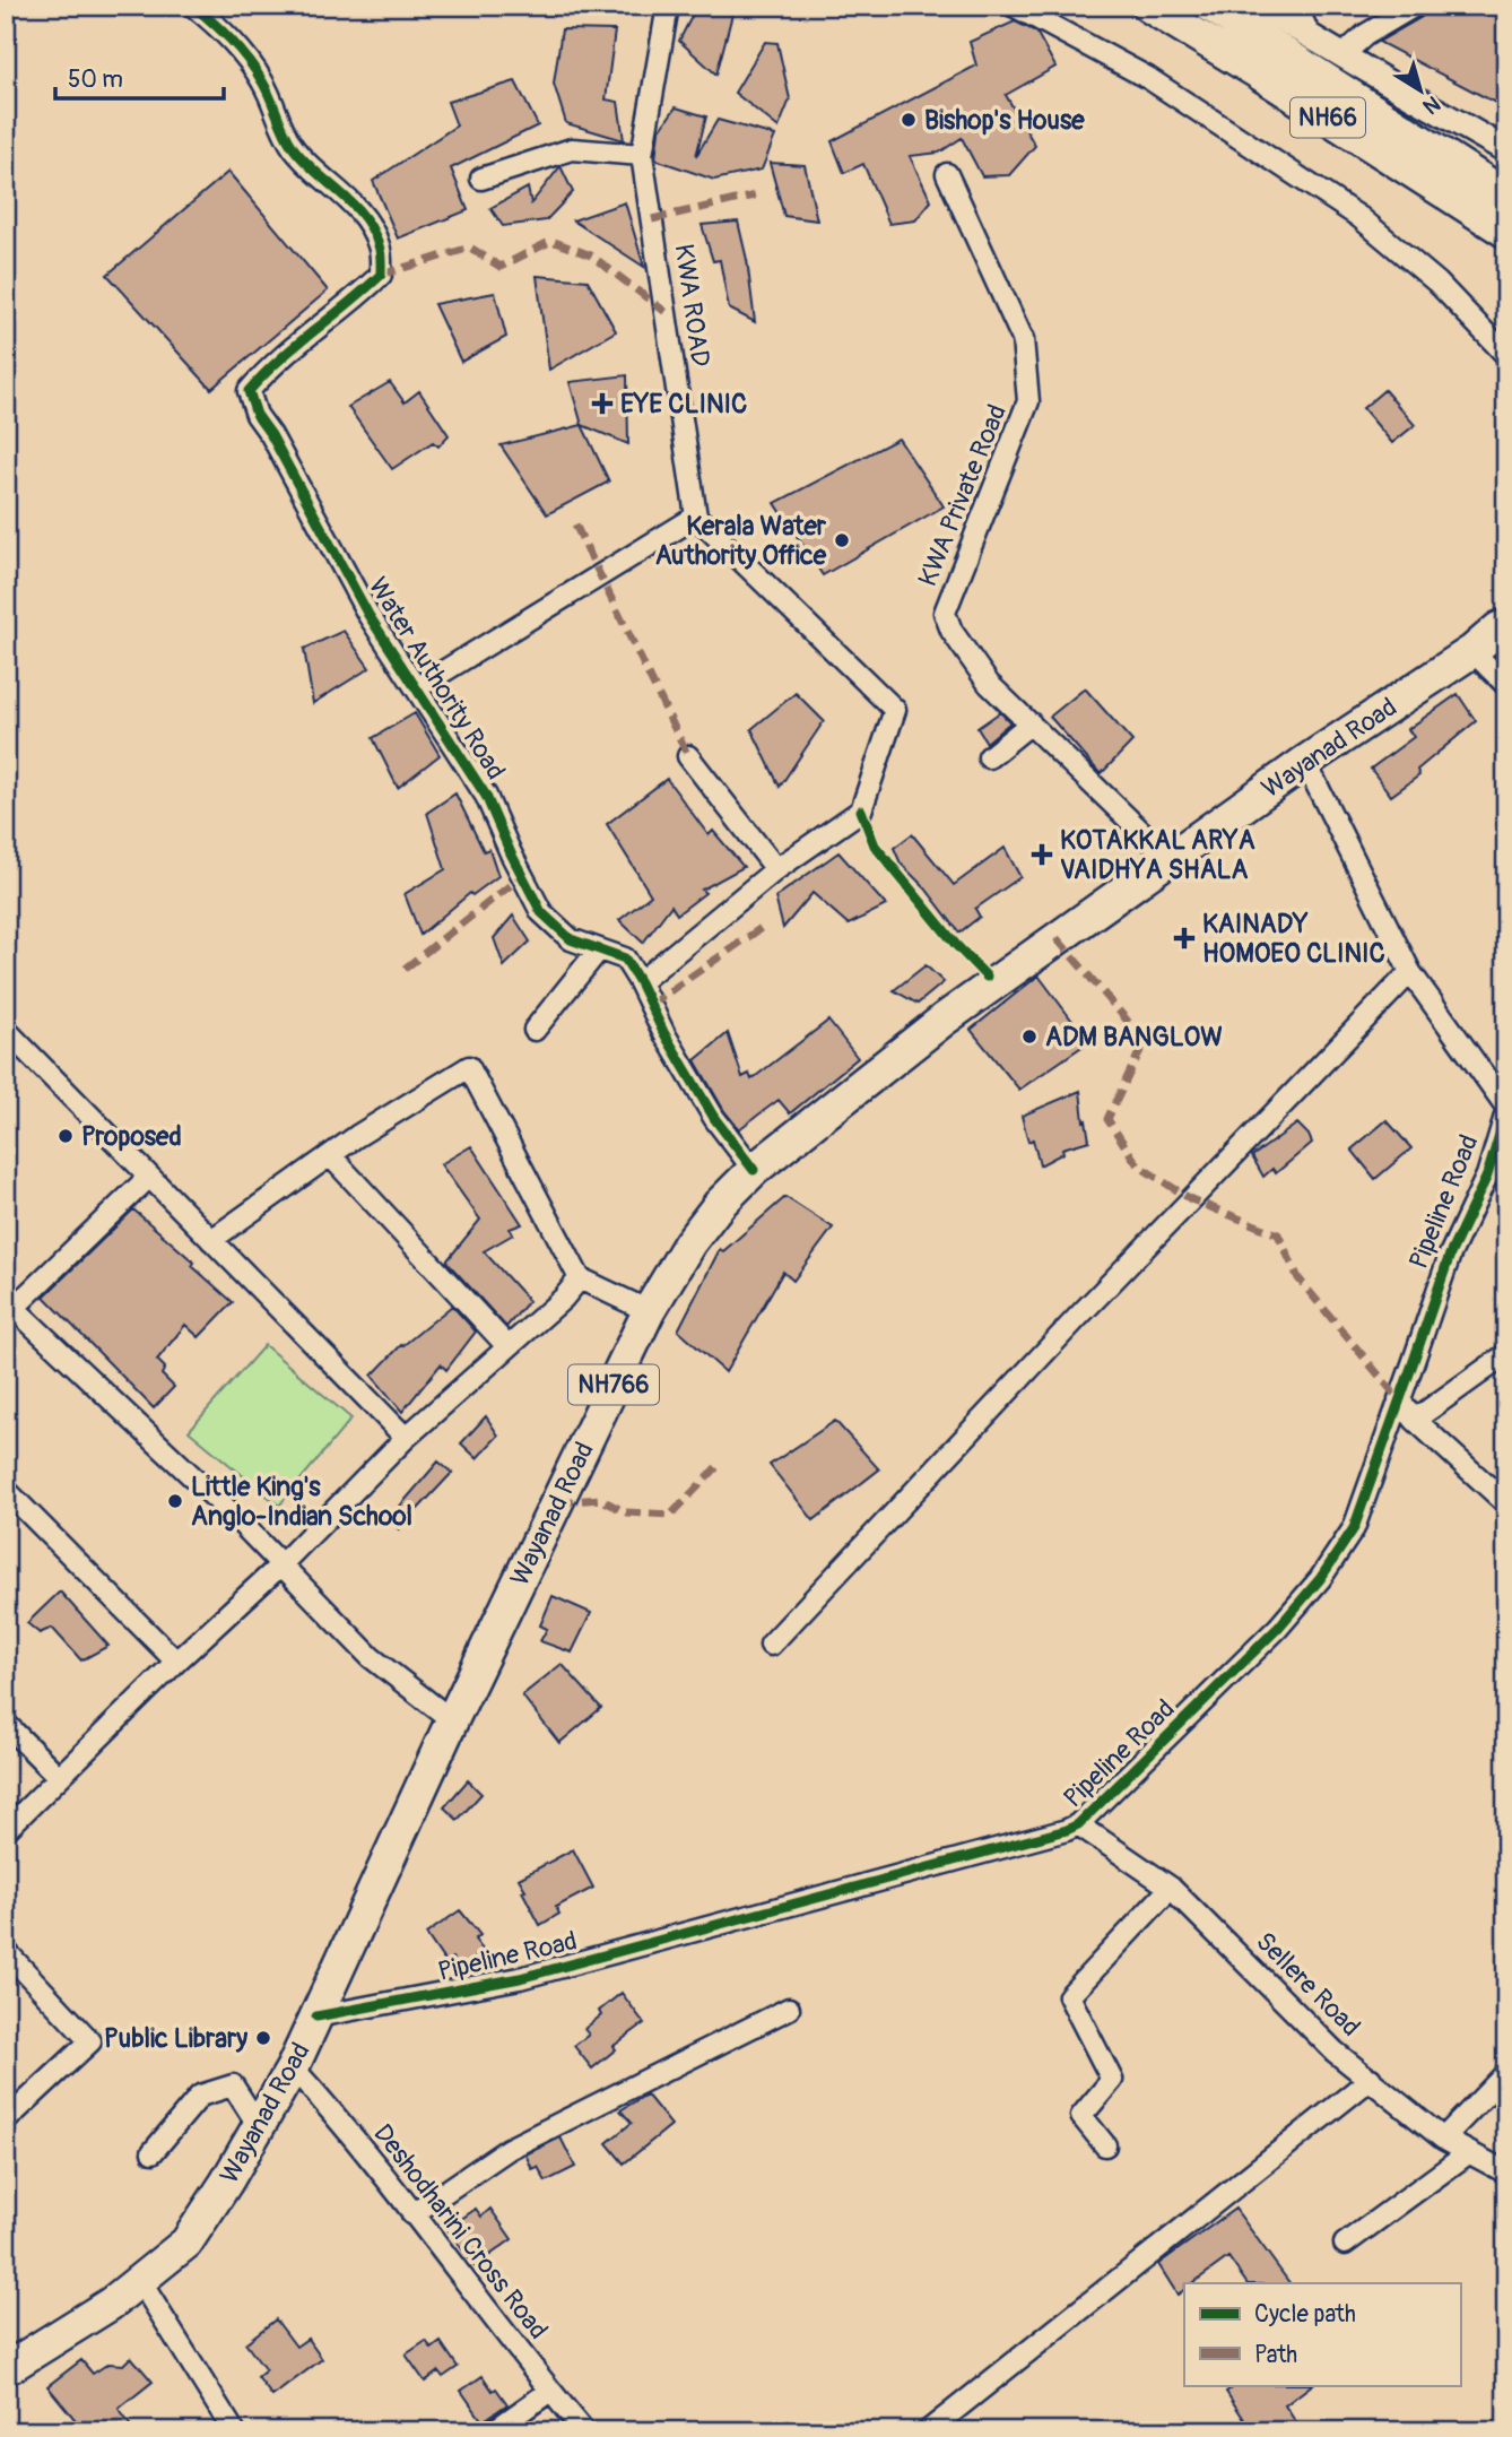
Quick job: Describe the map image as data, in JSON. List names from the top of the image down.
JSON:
{
  "streets": {
    "highway": ["NH66", "Wayanad Road", "NH766"],
    "street": [
      "KWA ROAD",
      "KWA Private Road",
      "Water Authority Road",
      "Pipeline Road",
      "Sellere Road",
      "Deshodharini Cross Road"
    ]
  },
  "crossings": [
    ["KWA Private Road", "Wayanad Road"],
    ["Water Authority Road", "Wayanad Road"],
    ["Wayanad Road", "Pipeline Road"],
    ["Wayanad Road", "Deshodharini Cross Road"],
    ["Pipeline Road", "Sellere Road"]
  ],
  "places": {
    "other": [
      "Bishop's House",
      "Kerala Water Authority Office",
      "ADM BANGLOW",
      "Proposed",
      "Little King's Anglo-Indian School",
      "Public Library"
    ],
    "health": ["EYE CLINIC", "KOTAKKAL ARYA VAIDHYA SHALA", "KAINADY HOMOEO CLINIC"]
  },
  "legend": ["Cycle path", "Path"],
  "scale_bar": "50 m",
  "north": "bottom right"
}
